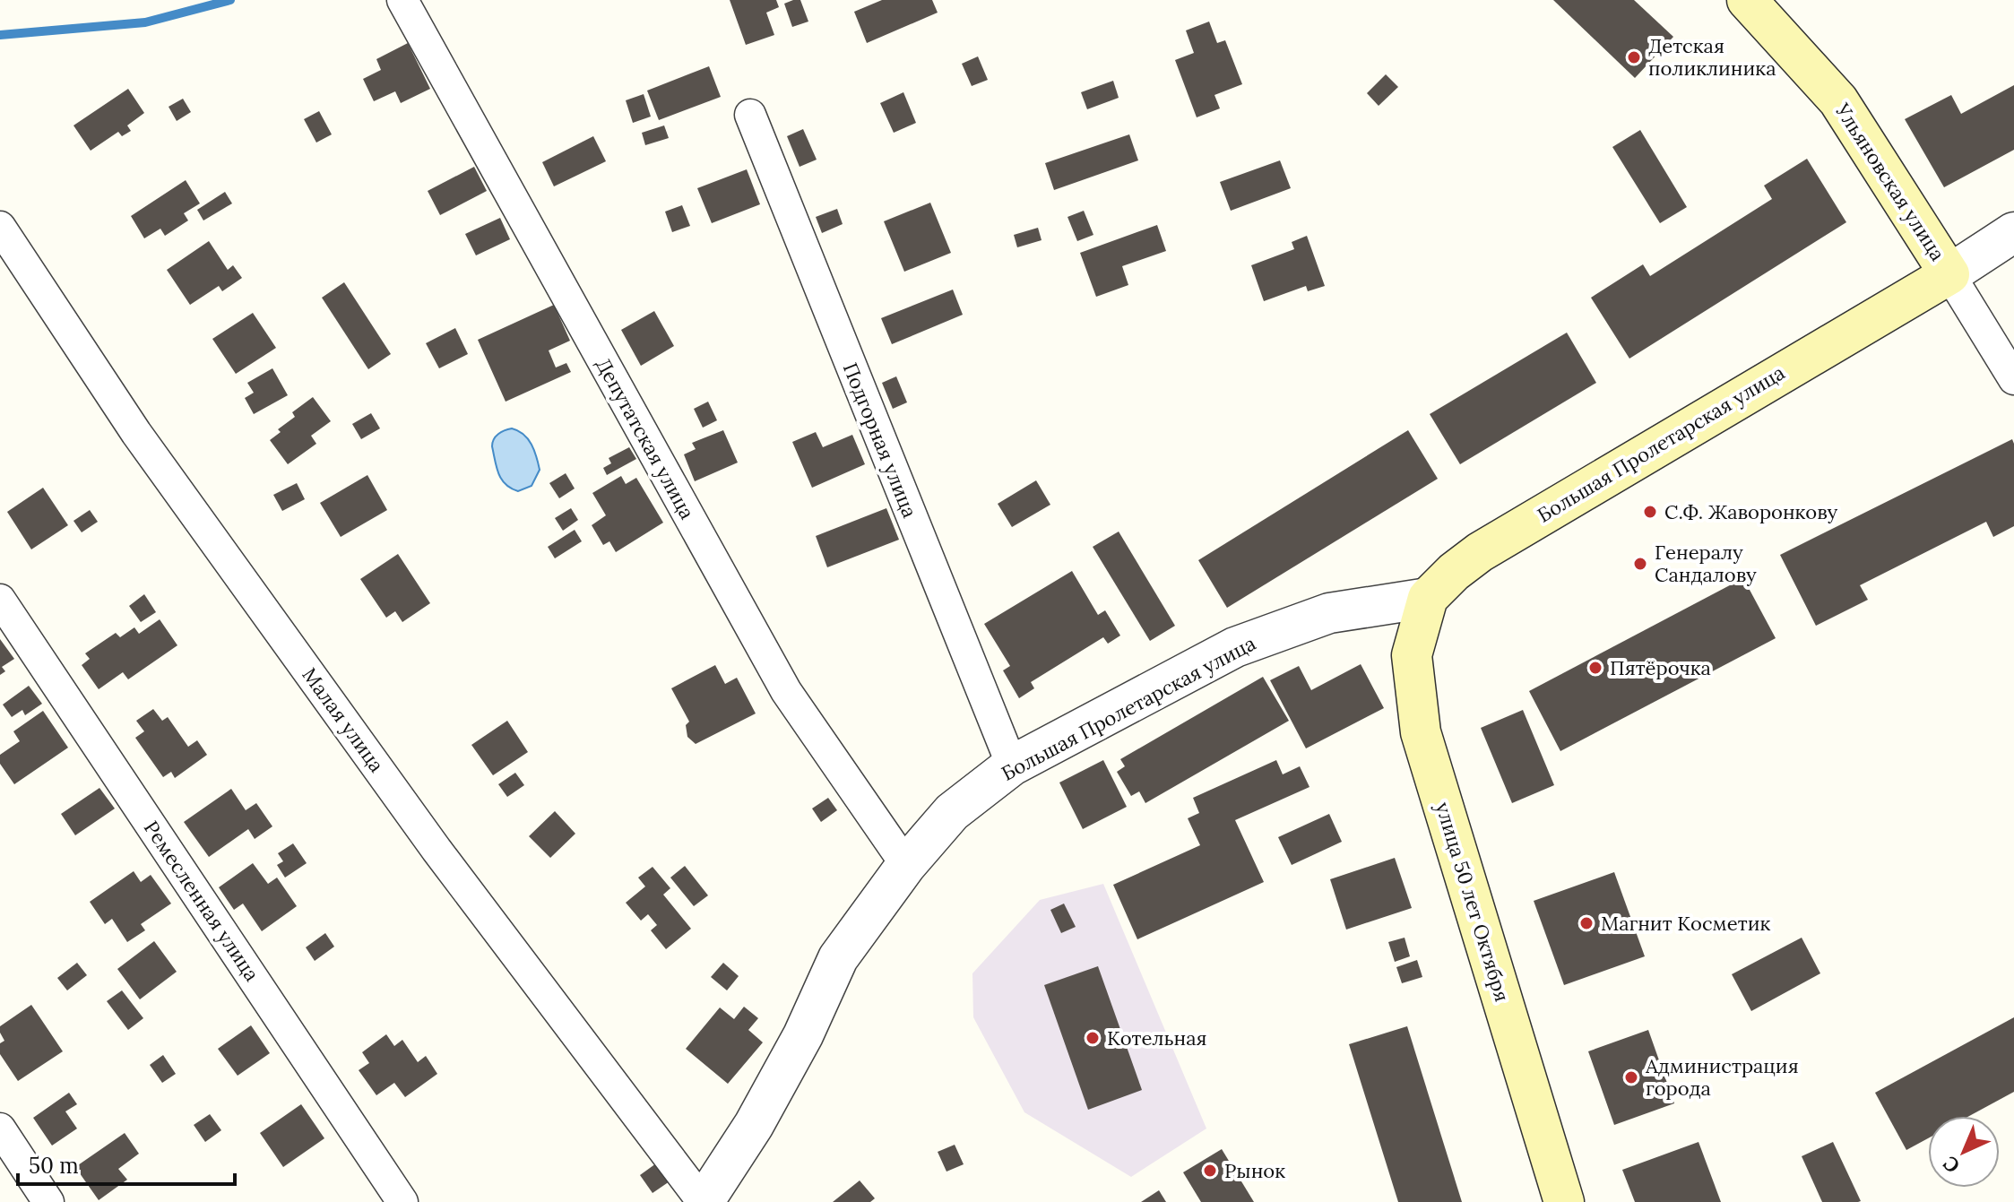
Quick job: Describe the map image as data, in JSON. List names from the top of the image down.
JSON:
{
  "streets": {
    "main road": ["Ульяновская улица", "Большая Пролетарская улица", "улица 50 лет Октября"],
    "street": [
      "Депутатская улица",
      "Подгорная улица",
      "Малая улица",
      "Ремесленная улица"
    ]
  },
  "crossings": [
    ["Ульяновская улица", "Большая Пролетарская улица"],
    ["Депутатская улица", "Большая Пролетарская улица"],
    ["Подгорная улица", "Большая Пролетарская улица"],
    ["Большая Пролетарская улица", "Малая улица"],
    ["Большая Пролетарская улица", "улица 50 лет Октября"]
  ],
  "places": [
    "Детская поликлиника",
    "С.Ф. Жаворонкову",
    "Генералу Сандалову",
    "Пятёрочка",
    "Магнит Косметик",
    "Котельная",
    "Администрация города",
    "Рынок"
  ],
  "scale_bar": "50 m",
  "north": "bottom left"
}
